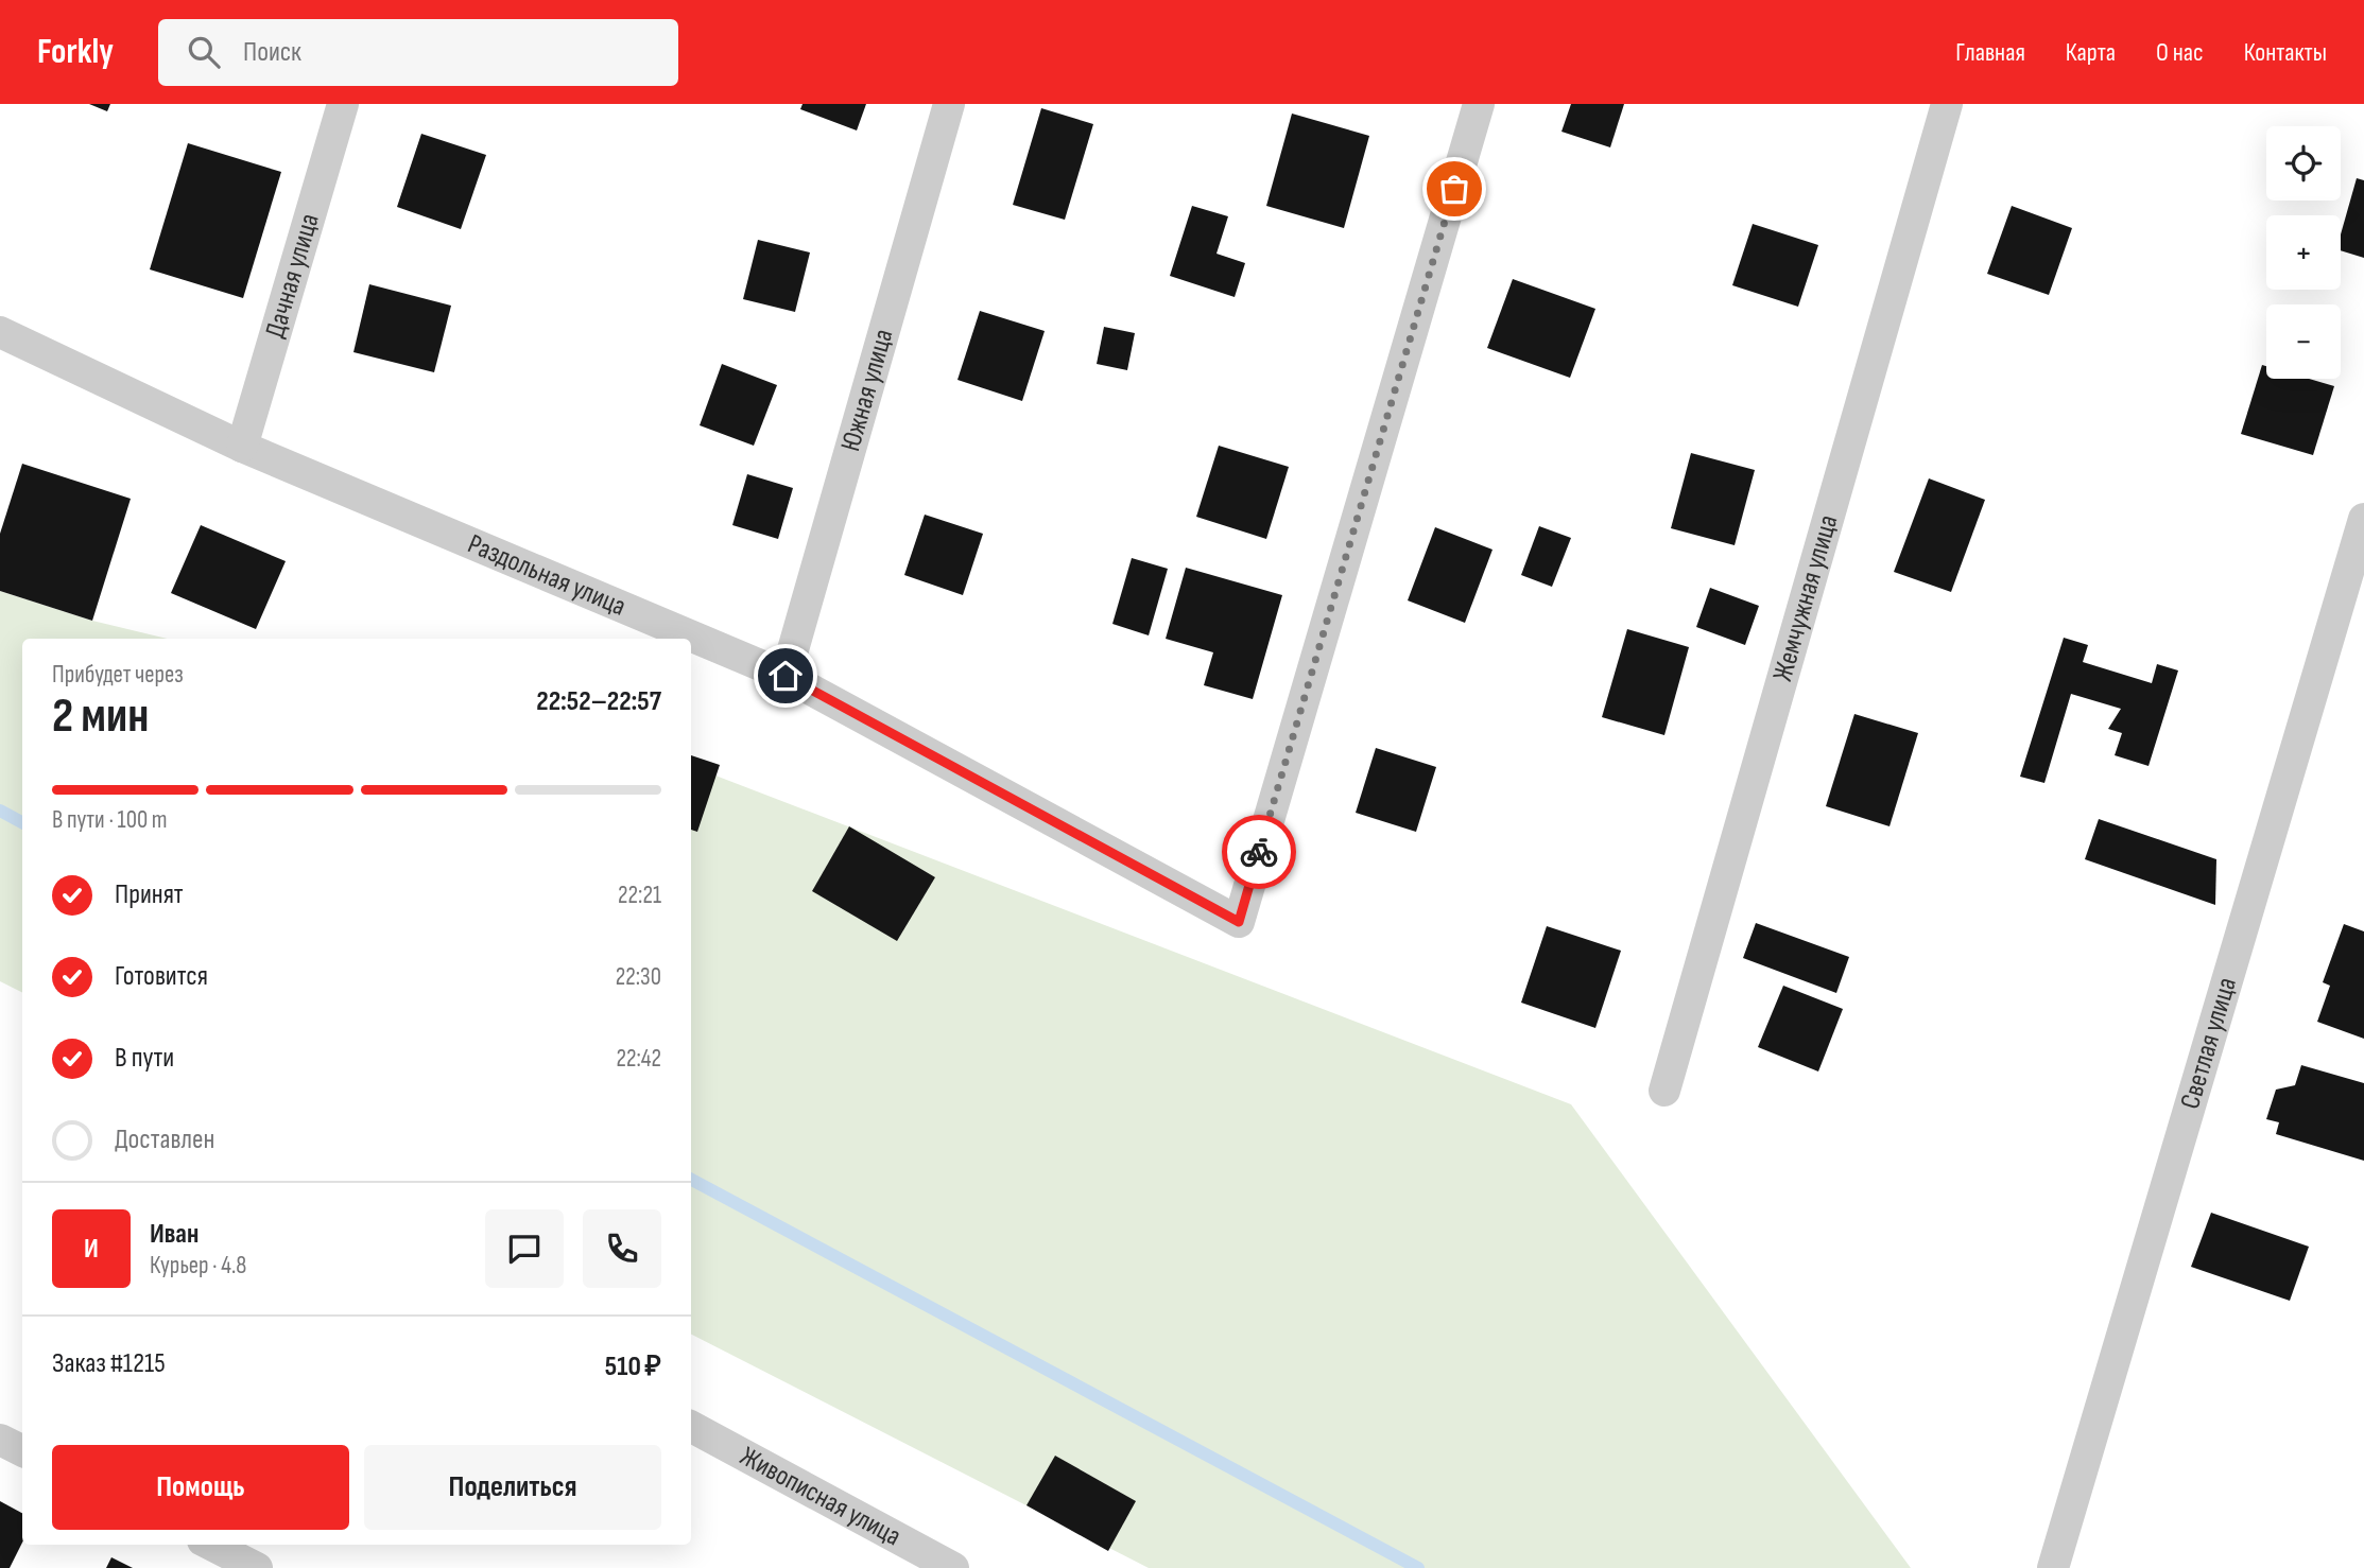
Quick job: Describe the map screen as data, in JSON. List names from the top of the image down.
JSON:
{
  "streets": {
    "street": [
      "Дачная улица",
      "Южная улица",
      "Раздольная улица",
      "Жемчужная улица",
      "Светлая улица",
      "Живописная улица"
    ]
  },
  "crossings": [
    ["Дачная улица", "Раздольная улица"],
    ["Южная улица", "Раздольная улица"]
  ],
  "page": {
    "header": "Forkly",
    "search": "Поиск",
    "nav": [
      "Главная",
      "Карта",
      "О нас",
      "Контакты"
    ],
    "map_buttons": ["+", "−"],
    "heading": ["2 мин", "Прибудет через", "22:52–22:57"],
    "panel": [
      "Иван",
      "Курьер · 4.8",
      "Заказ #1215",
      "510 ₽"
    ],
    "bar": "В пути · 100 m",
    "list": [
      ["Принят", "22:21"],
      ["Готовится", "22:30"],
      ["В пути", "22:42"],
      "Доставлен"
    ],
    "round": "И",
    "buttons": ["Помощь", "Поделиться"]
  }
}
